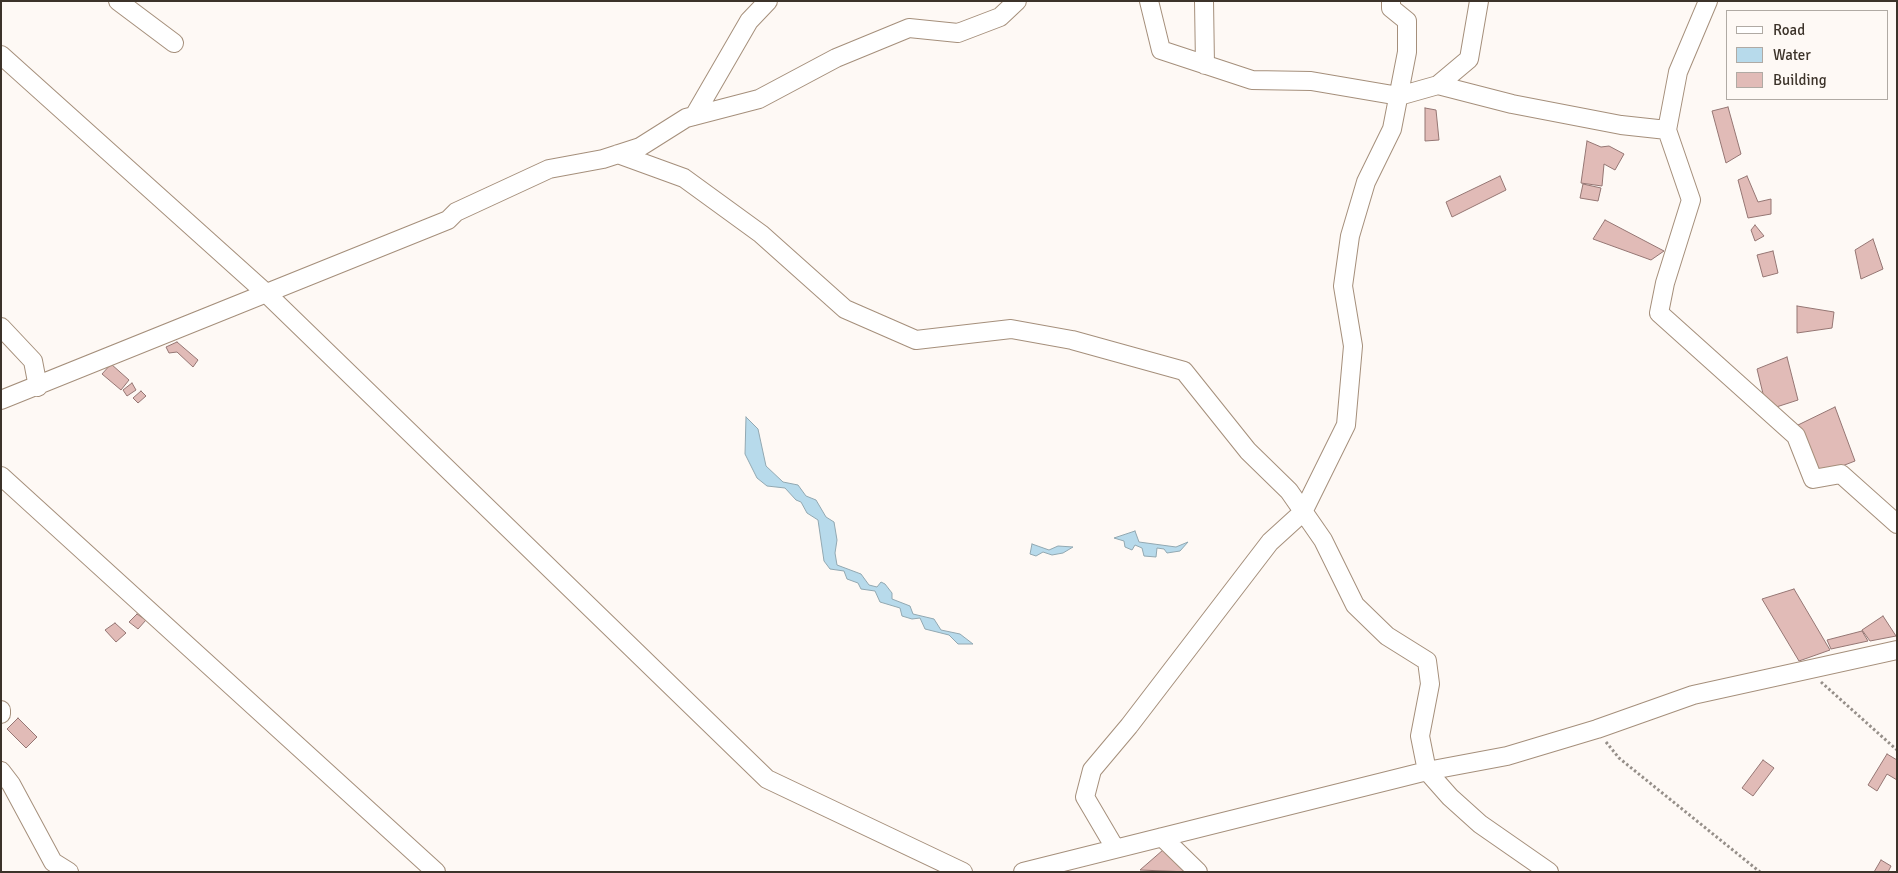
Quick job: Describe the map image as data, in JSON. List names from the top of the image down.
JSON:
{
  "legend": ["Road", "Water", "Building"]
}
